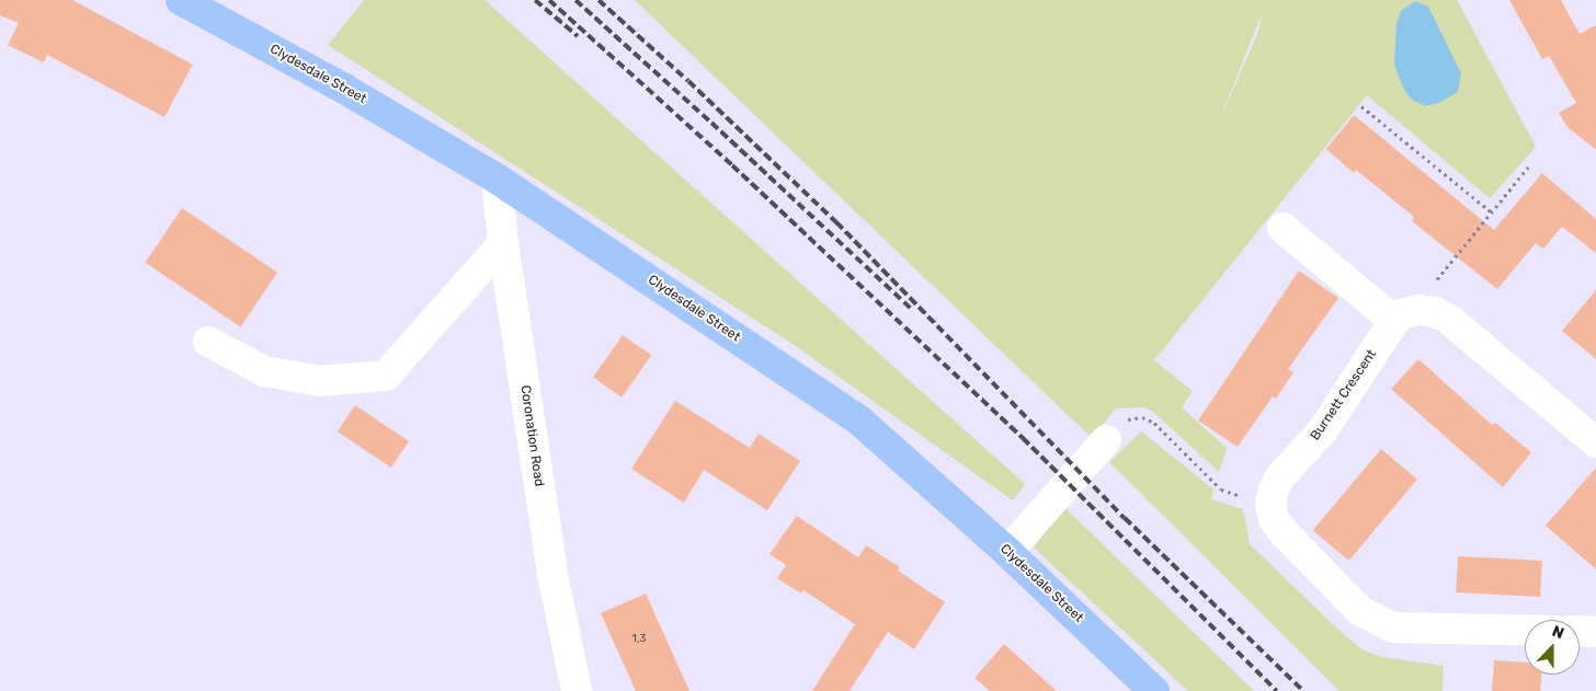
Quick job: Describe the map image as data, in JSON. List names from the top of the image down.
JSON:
{
  "streets": {
    "main road": ["Clydesdale Street"],
    "street": ["Burnett Crescent", "Coronation Road"]
  },
  "crossings": [
    ["Clydesdale Street", "Coronation Road"]
  ],
  "house_numbers": ["1,3"],
  "north": "top"
}
